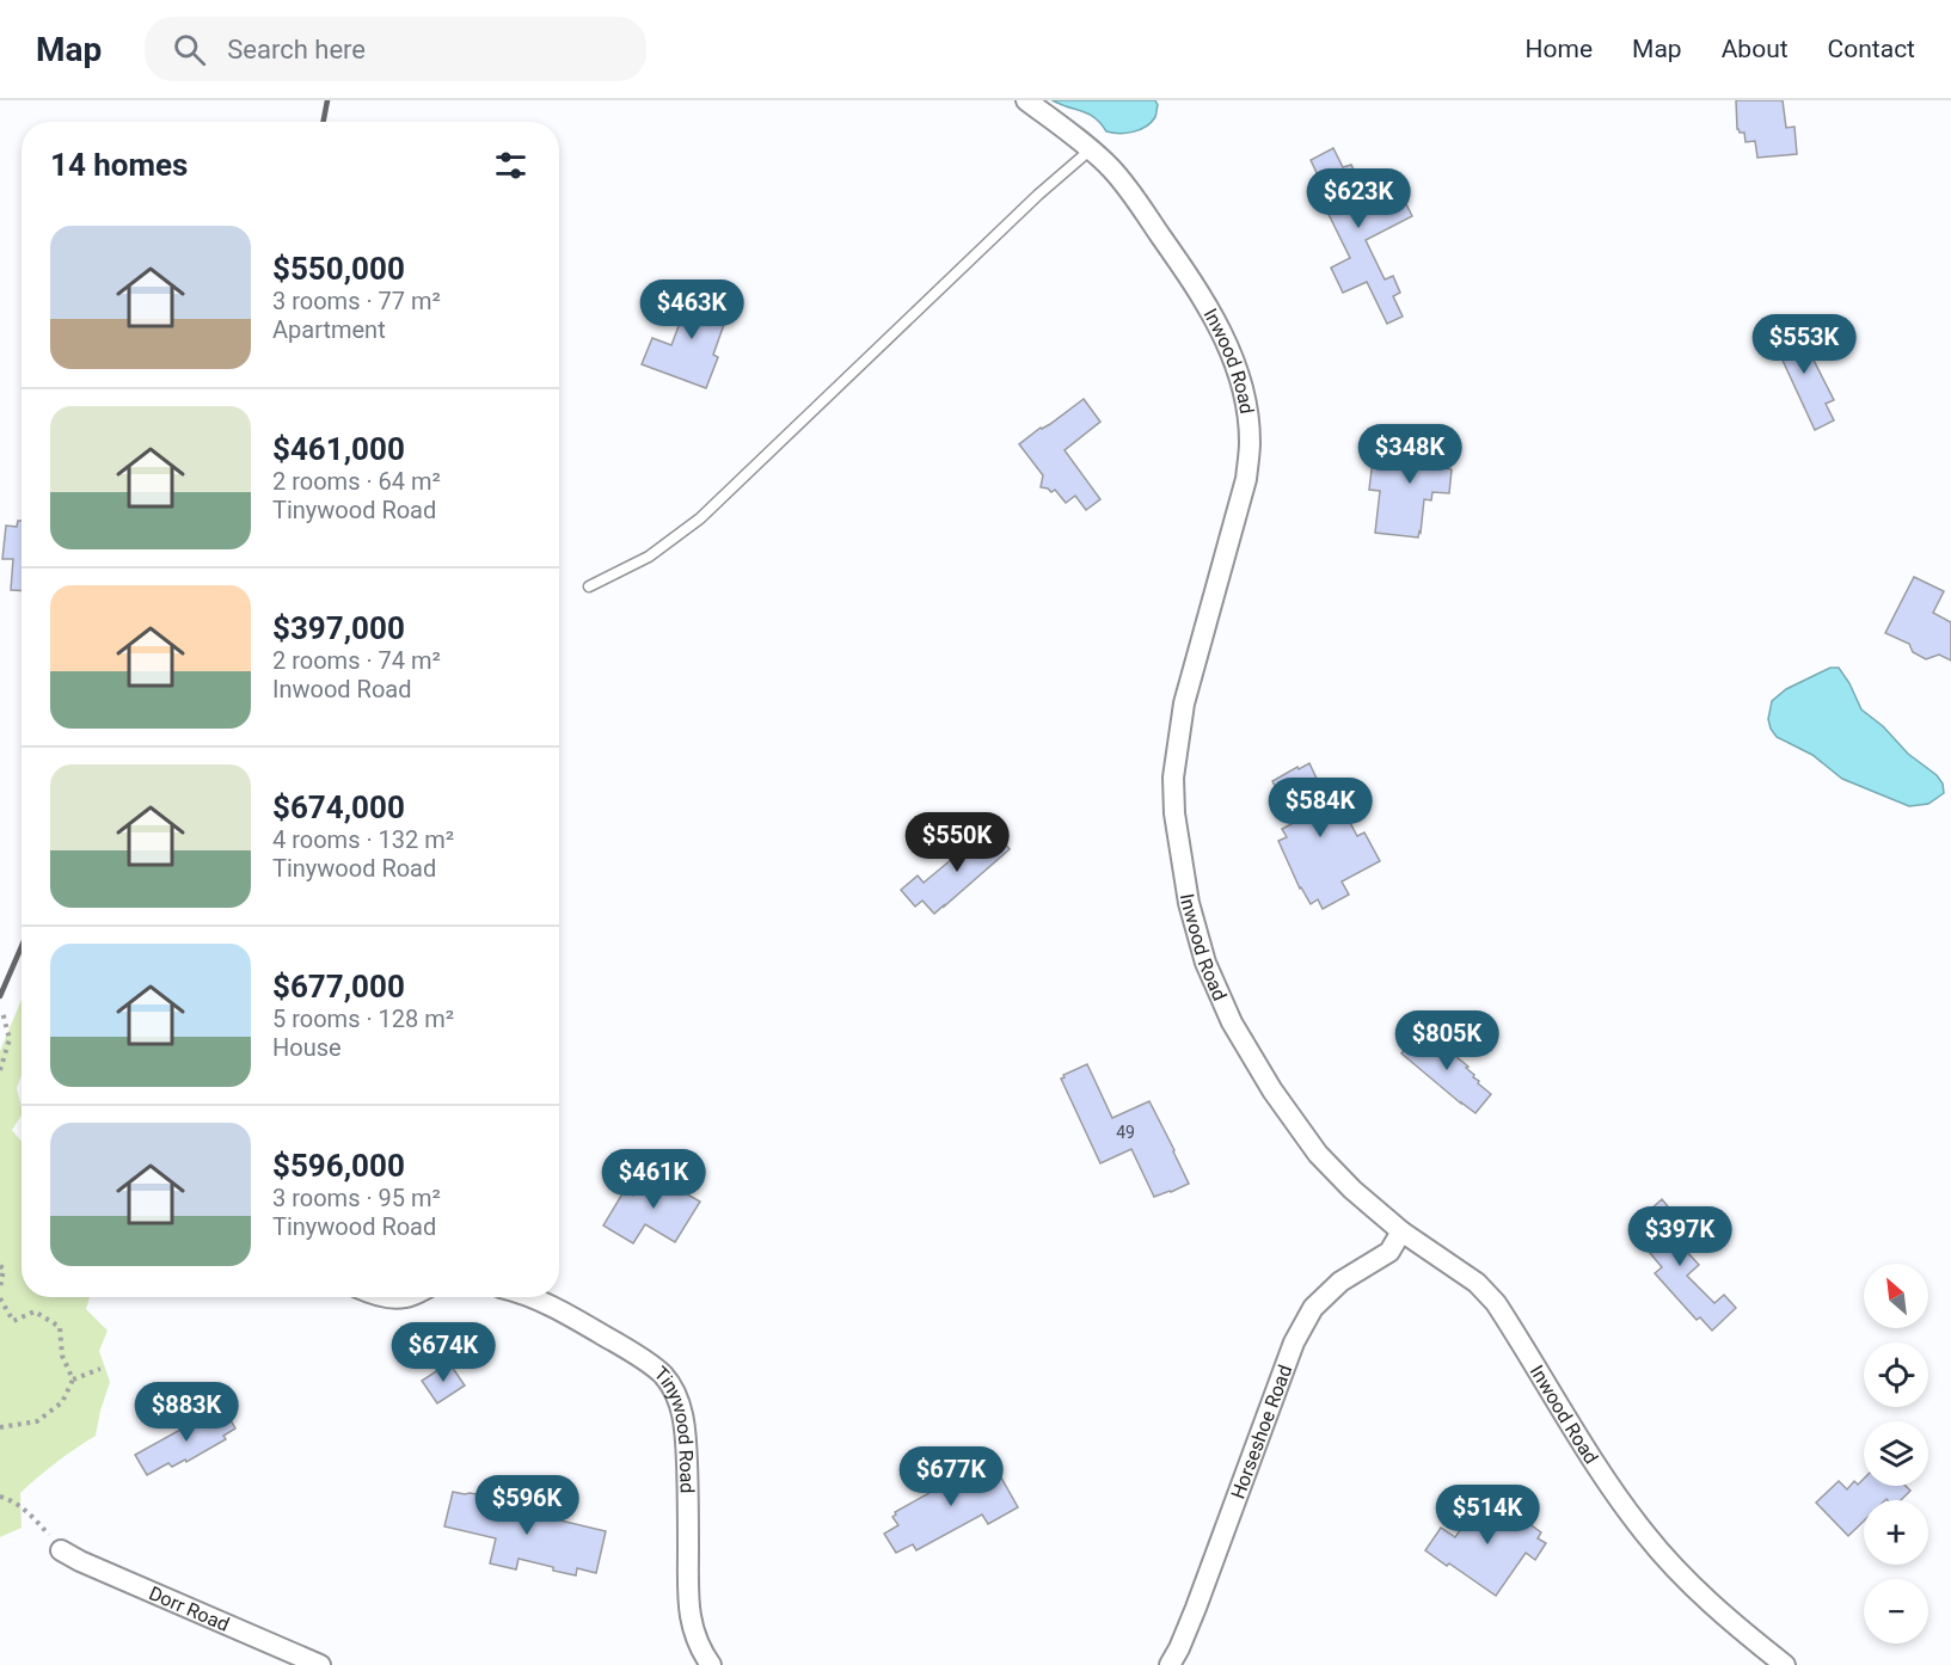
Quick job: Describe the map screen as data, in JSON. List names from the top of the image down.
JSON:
{
  "streets": {
    "street": [
      "Inwood Road",
      "Horseshoe Road",
      "Tinywood Road",
      "Dorr Road"
    ]
  },
  "crossings": [
    ["Inwood Road", "Horseshoe Road"]
  ],
  "house_numbers": ["49"],
  "north": "top left",
  "page": {
    "header": "Map",
    "search": "Search here",
    "nav": [
      "Home",
      "Map",
      "About",
      "Contact"
    ],
    "heading": "14 homes",
    "price": [
      "$623K",
      "$463K",
      "$553K",
      "$348K",
      "$584K",
      "$550K",
      "$805K",
      "$461K",
      "$397K",
      "$674K",
      "$883K",
      "$677K",
      "$596K",
      "$514K"
    ],
    "list": [
      {
        "name": "$550,000",
        "note": "3 rooms · 77 m² · Apartment"
      },
      {
        "name": "$461,000",
        "note": "2 rooms · 64 m² · Tinywood Road"
      },
      {
        "name": "$397,000",
        "note": "2 rooms · 74 m² · Inwood Road"
      },
      {
        "name": "$674,000",
        "note": "4 rooms · 132 m² · Tinywood Road"
      },
      {
        "name": "$677,000",
        "note": "5 rooms · 128 m² · House"
      },
      {
        "name": "$596,000",
        "note": "3 rooms · 95 m² · Tinywood Road"
      }
    ],
    "map_buttons": ["+", "−"]
  }
}
